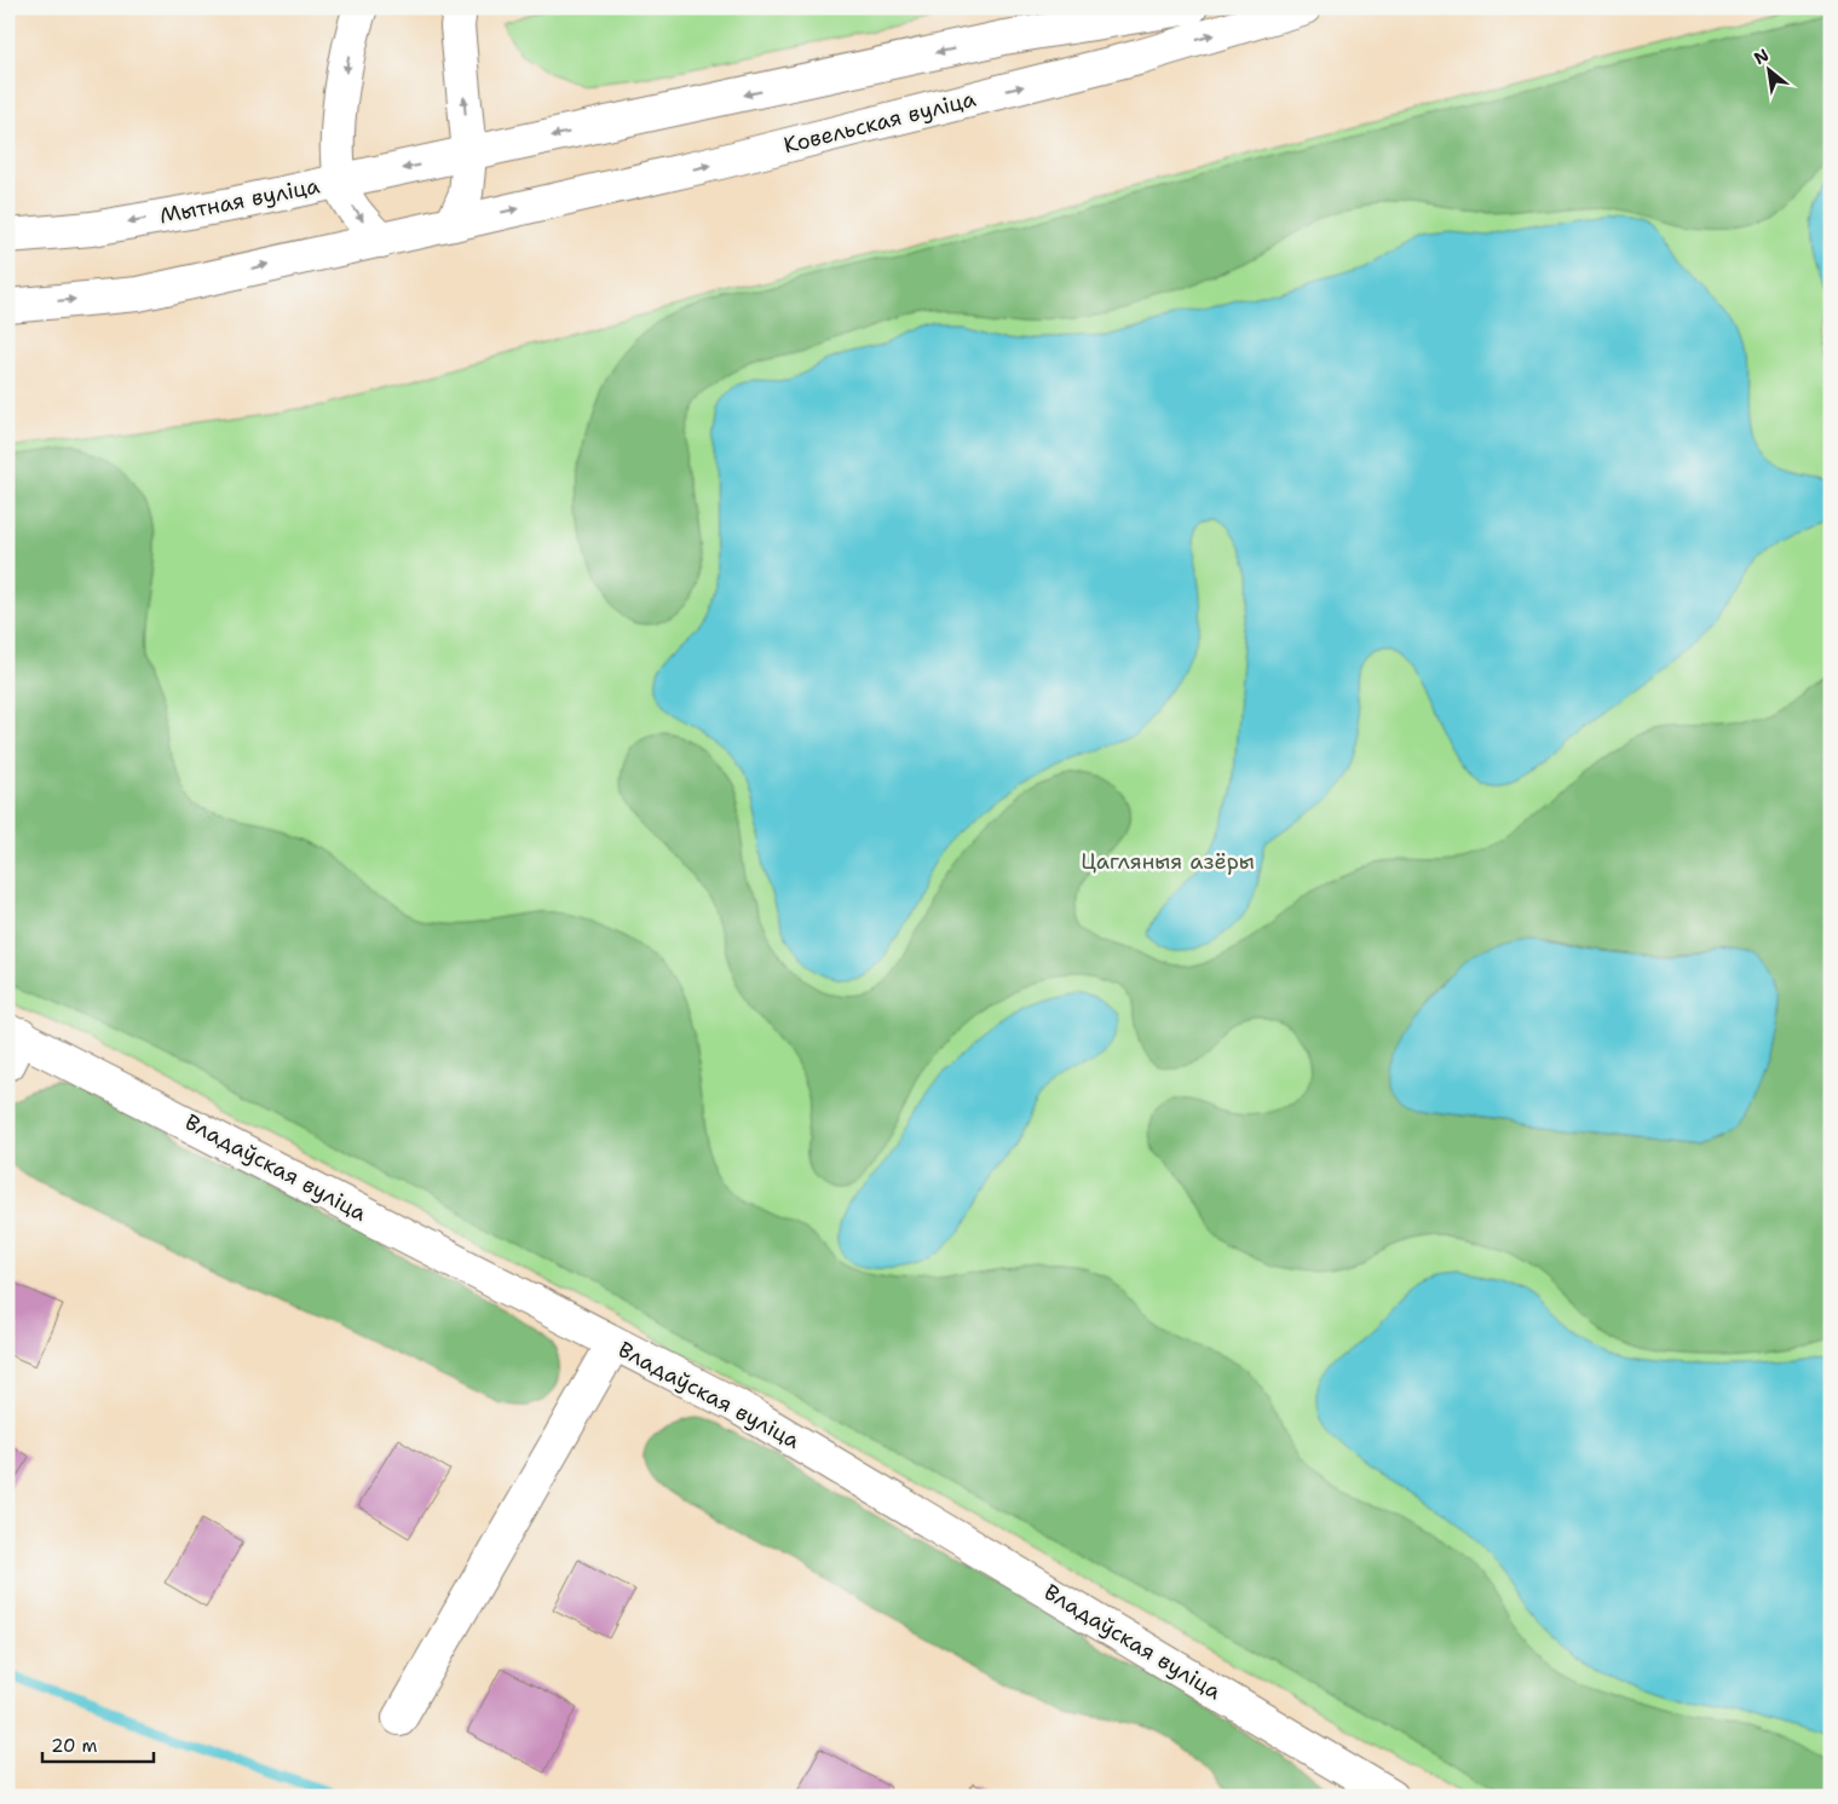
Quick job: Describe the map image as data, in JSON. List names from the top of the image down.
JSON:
{
  "streets": {
    "main road": ["Ковельская вуліца", "Мытная вуліца", "Владаўская вуліца"]
  },
  "one_way": ["Ковельская вуліца"],
  "parks": ["Цагляныя азёры"],
  "scale_bar": "20 m",
  "north": "top left"
}
